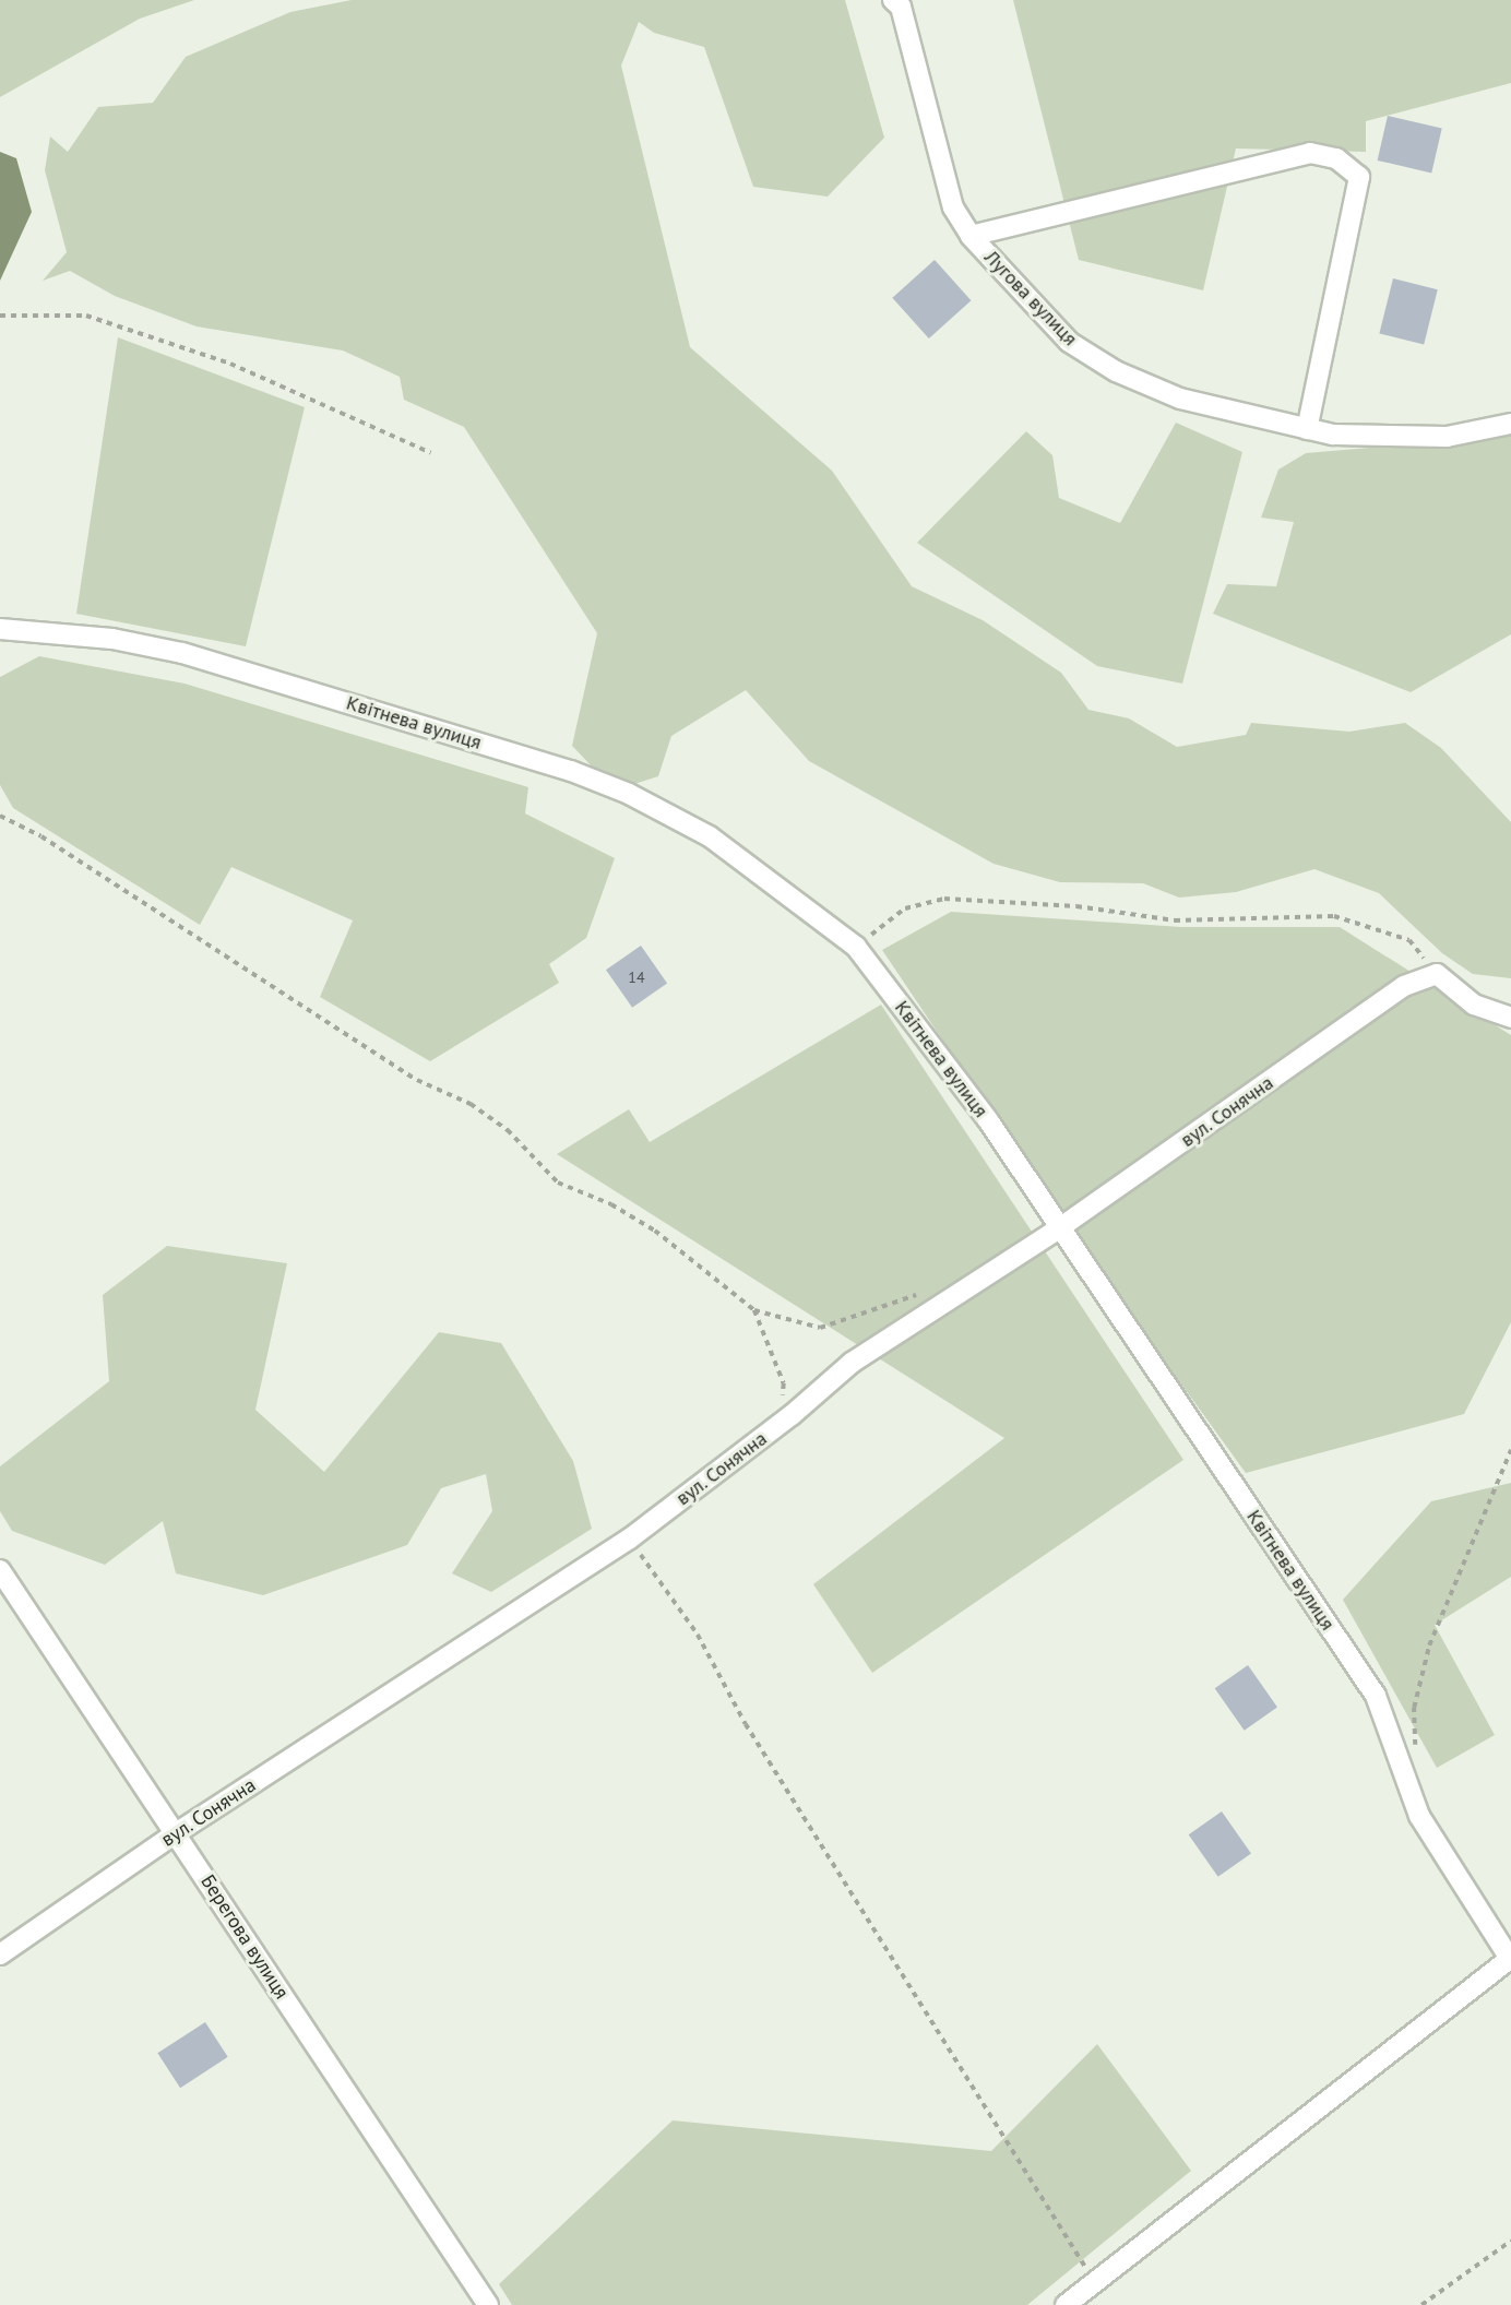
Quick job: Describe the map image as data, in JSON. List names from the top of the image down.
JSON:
{
  "streets": {
    "street": [
      "Лугова вулиця",
      "Квітнева вулиця",
      "вул. Сонячна",
      "Берегова вулиця"
    ]
  },
  "crossings": [
    ["Квітнева вулиця", "вул. Сонячна"],
    ["вул. Сонячна", "Берегова вулиця"]
  ],
  "house_numbers": ["14"]
}
